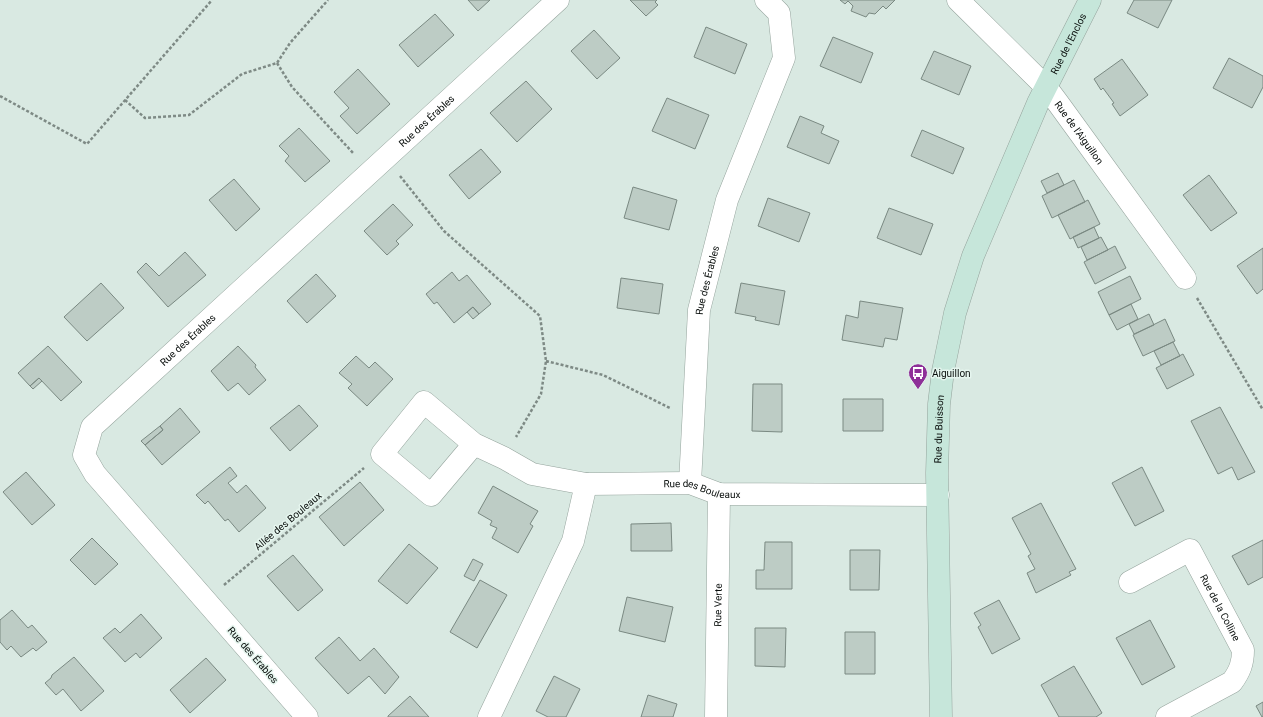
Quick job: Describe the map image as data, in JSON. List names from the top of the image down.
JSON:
{
  "streets": {
    "street": [
      "Rue de l'Enclos",
      "Rue des Érables",
      "Rue de l'Aiguillon",
      "Rue du Buisson",
      "Rue des Bouleaux",
      "Rue Verte",
      "Rue de la Colline"
    ],
    "path": ["Allée des Bouleaux"]
  },
  "crossings": [
    ["Rue de l'Enclos", "Rue de l'Aiguillon"],
    ["Rue de l'Enclos", "Rue du Buisson"],
    ["Rue des Érables", "Rue des Bouleaux"],
    ["Rue des Érables", "Allée des Bouleaux"],
    ["Rue de l'Aiguillon", "Rue du Buisson"],
    ["Rue du Buisson", "Rue des Bouleaux"],
    ["Rue des Bouleaux", "Allée des Bouleaux"],
    ["Rue des Bouleaux", "Rue Verte"]
  ],
  "places": {
    "bus stop": ["Aiguillon"]
  }
}
